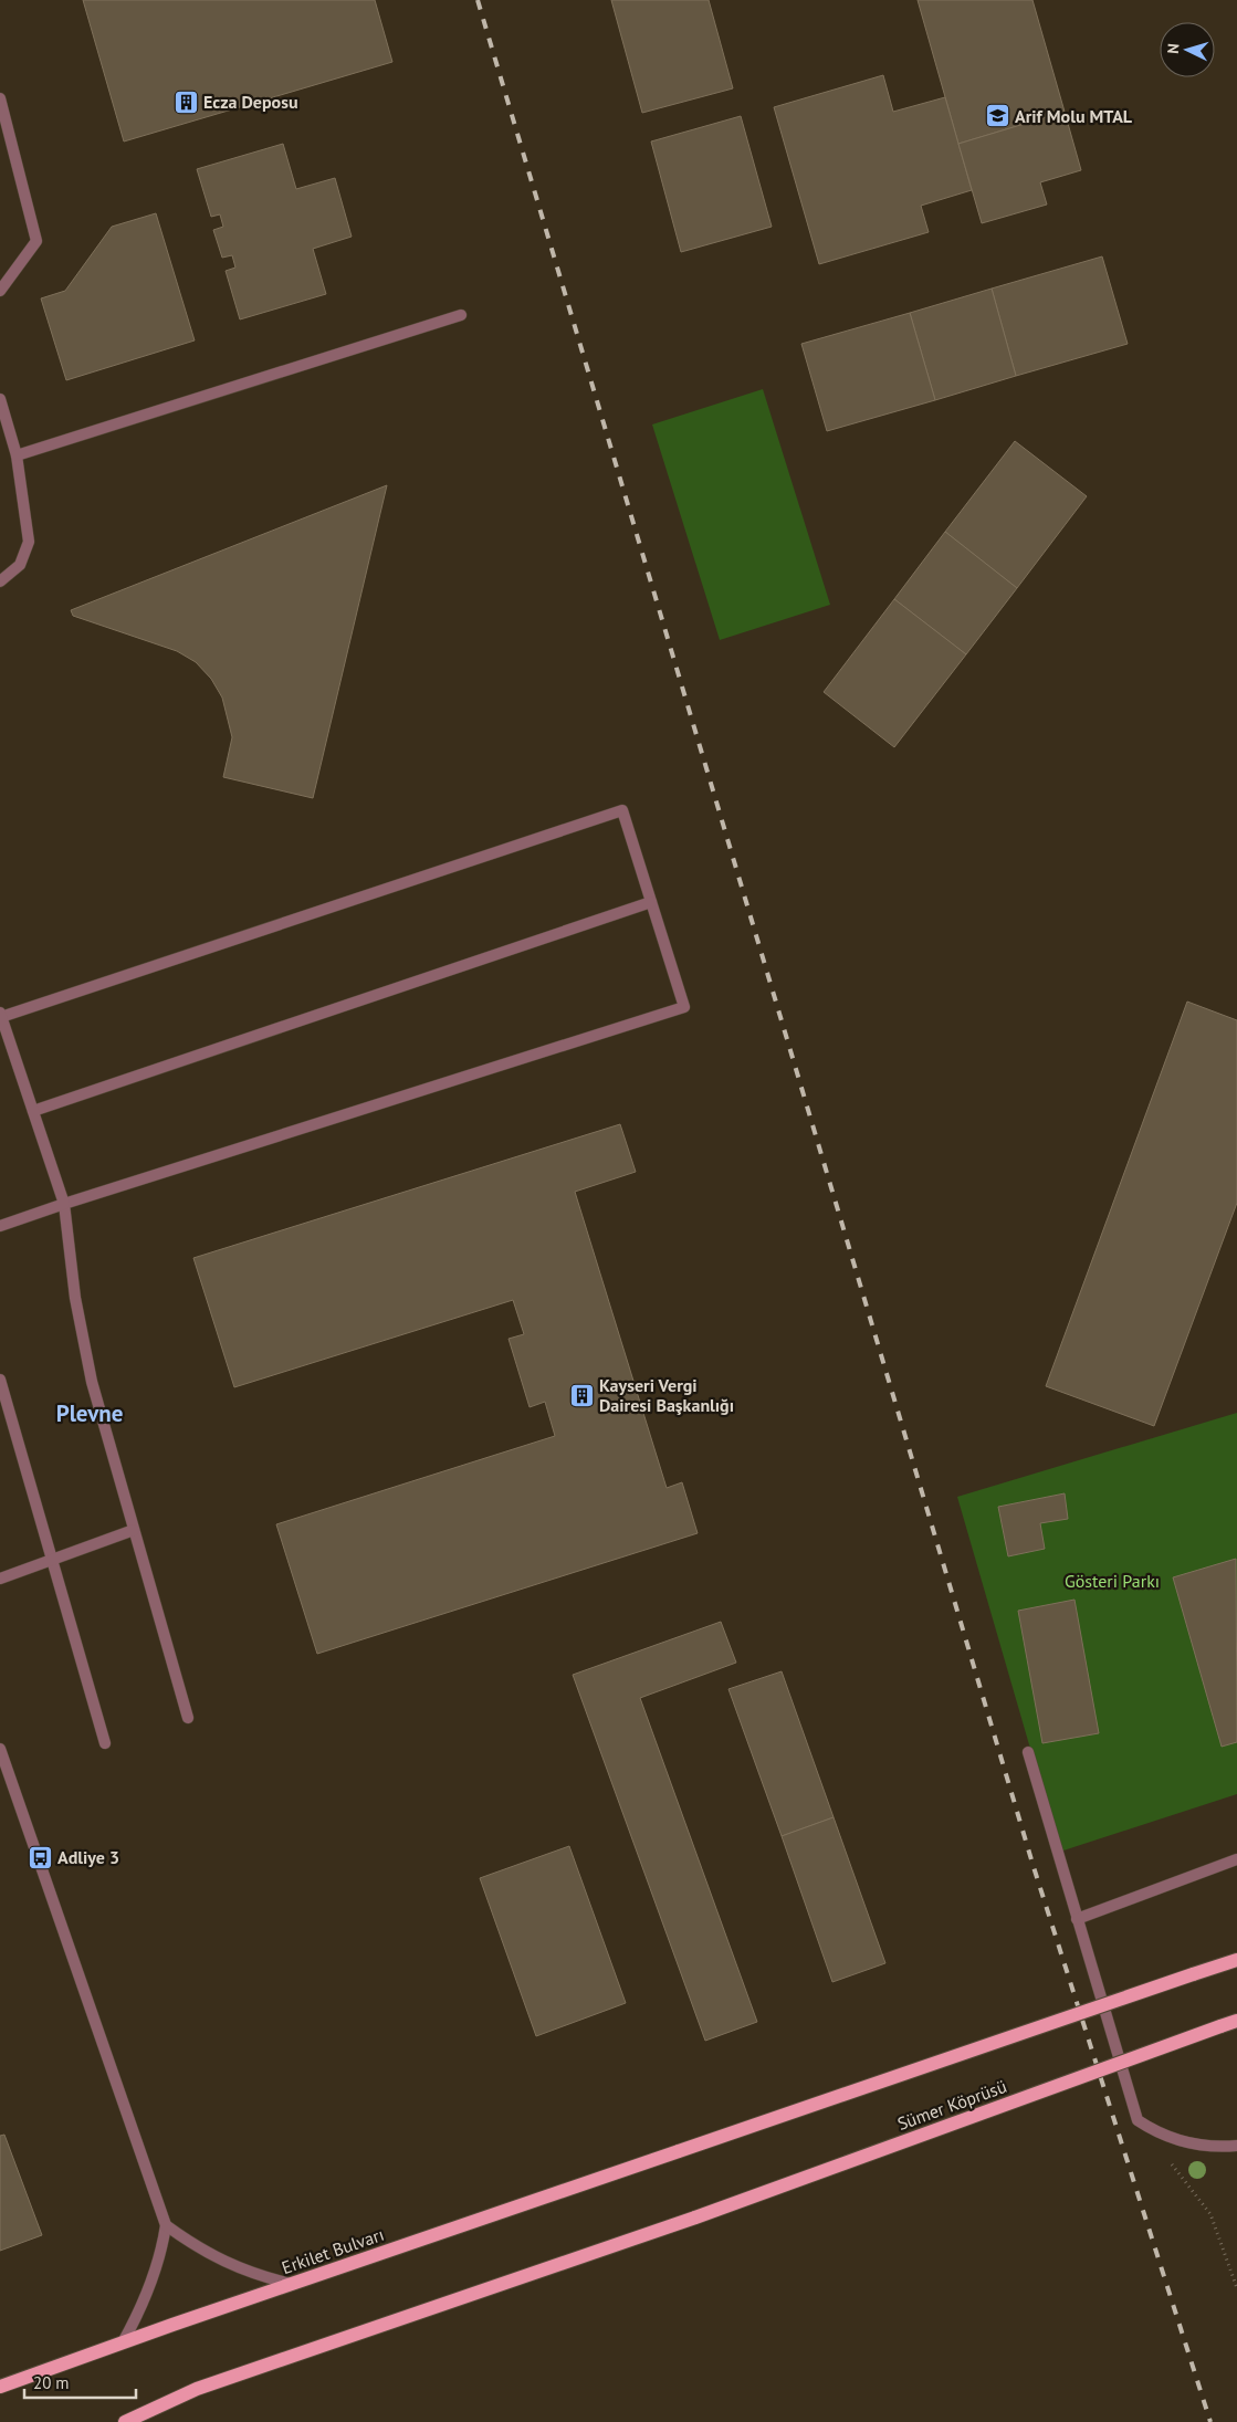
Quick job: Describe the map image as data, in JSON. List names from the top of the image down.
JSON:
{
  "streets": {
    "main road": ["Sümer Köprüsü", "Erkilet Bulvarı"]
  },
  "districts": ["Plevne"],
  "parks": ["Gösteri Parkı"],
  "places": {
    "building": ["Ecza Deposu", "Kayseri Vergi Dairesi Başkanlığı"],
    "school or university": ["Arif Molu MTAL"],
    "bus stop": ["Adliye 3"]
  },
  "scale_bar": "20 m",
  "north": "left"
}
